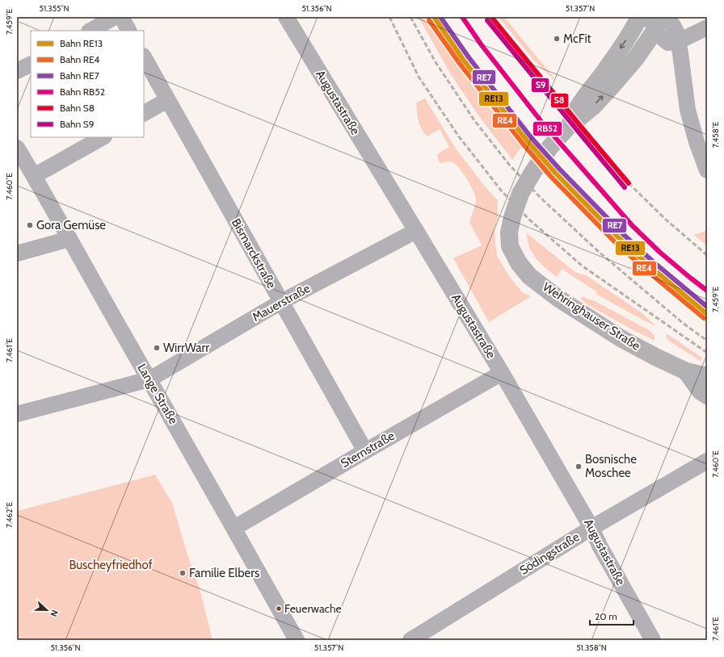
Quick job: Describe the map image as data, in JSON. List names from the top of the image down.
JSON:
{
  "streets": {
    "main road": ["Wehringhauser Straße"],
    "street": [
      "Augustastraße",
      "Bismarckstraße",
      "Mauerstraße",
      "Lange Straße",
      "Sternstraße",
      "Södingstraße"
    ]
  },
  "crossings": [
    ["Augustastraße", "Mauerstraße"],
    ["Augustastraße", "Sternstraße"],
    ["Augustastraße", "Södingstraße"],
    ["Bismarckstraße", "Mauerstraße"],
    ["Bismarckstraße", "Sternstraße"],
    ["Mauerstraße", "Lange Straße"],
    ["Lange Straße", "Sternstraße"]
  ],
  "parks": ["Buscheyfriedhof"],
  "places": [
    "McFit",
    "Gora Gemüse",
    "WirrWarr",
    "Bosnische Moschee",
    "Familie Elbers",
    "Feuerwache"
  ],
  "lines": [
    "rail line RE13",
    "rail line RE7",
    "rail line RB52",
    "rail line S8",
    "rail line RE4",
    "rail line S9"
  ],
  "legend": [
    "Bahn RE13",
    "Bahn RE4",
    "Bahn RE7",
    "Bahn RB52",
    "Bahn S8",
    "Bahn S9"
  ],
  "scale_bar": "20 m",
  "north": "right",
  "coordinates": [
    "51.355°N",
    "51.356°N",
    "51.357°N",
    "7.459°E",
    "7.458°E",
    "7.460°E",
    "7.461°E",
    "7.462°E",
    "51.358°N"
  ]
}
